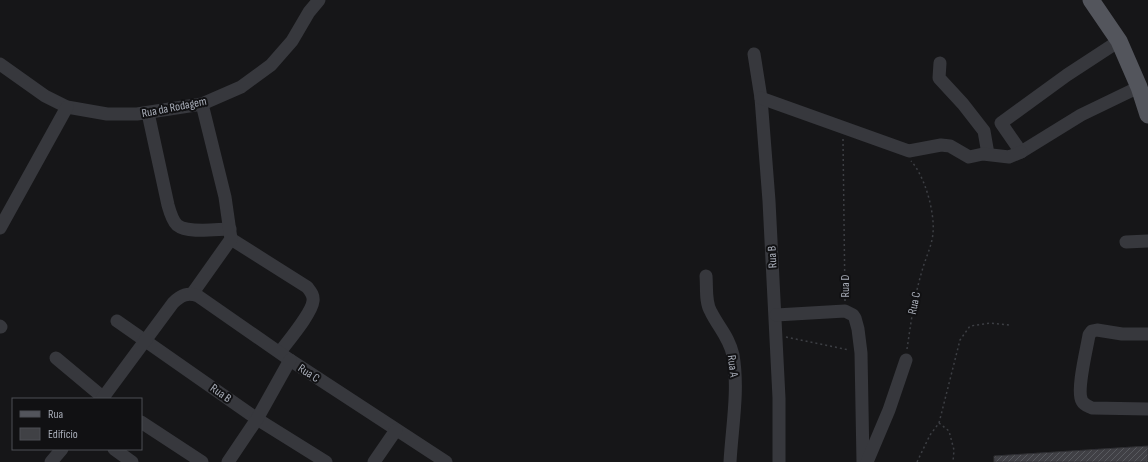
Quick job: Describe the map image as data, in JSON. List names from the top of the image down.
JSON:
{
  "streets": {
    "street": [
      "Rua da Rodagem",
      "Rua B",
      "Rua D",
      "Rua C",
      "Rua A"
    ]
  },
  "legend": ["Rua", "Edifício"]
}
